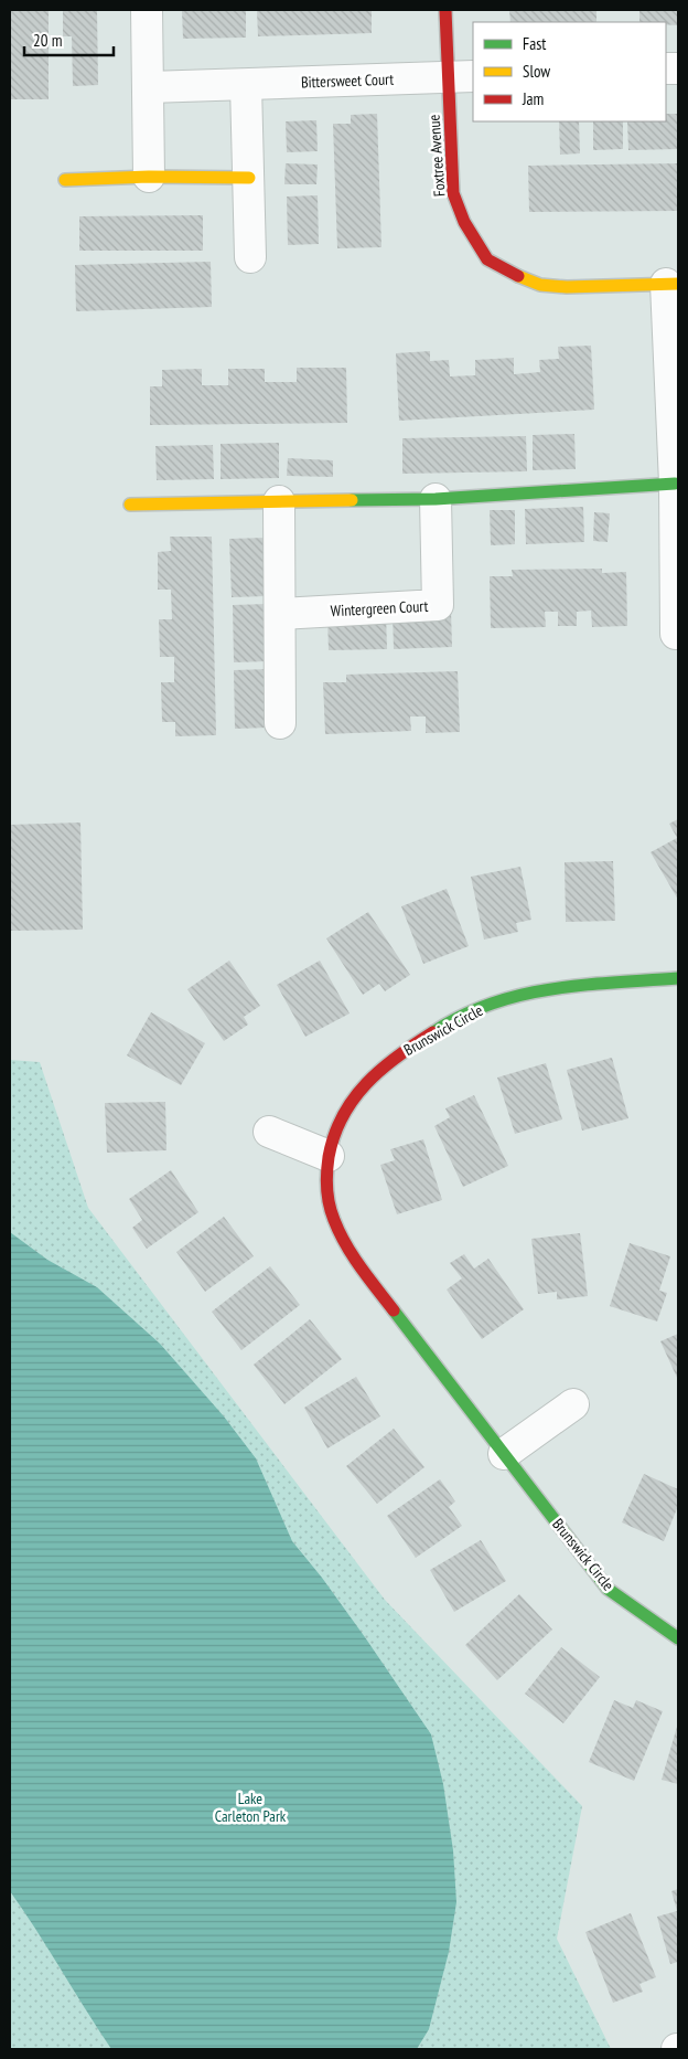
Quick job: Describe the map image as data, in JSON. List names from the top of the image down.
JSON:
{
  "streets": {
    "street": [
      "Bittersweet Court",
      "Foxtree Avenue",
      "Wintergreen Court",
      "Brunswick Circle"
    ]
  },
  "crossings": [
    ["Bittersweet Court", "Foxtree Avenue"]
  ],
  "parks": ["Lake Carleton Park"],
  "legend": ["Fast", "Slow", "Jam"],
  "scale_bar": "20 m"
}
